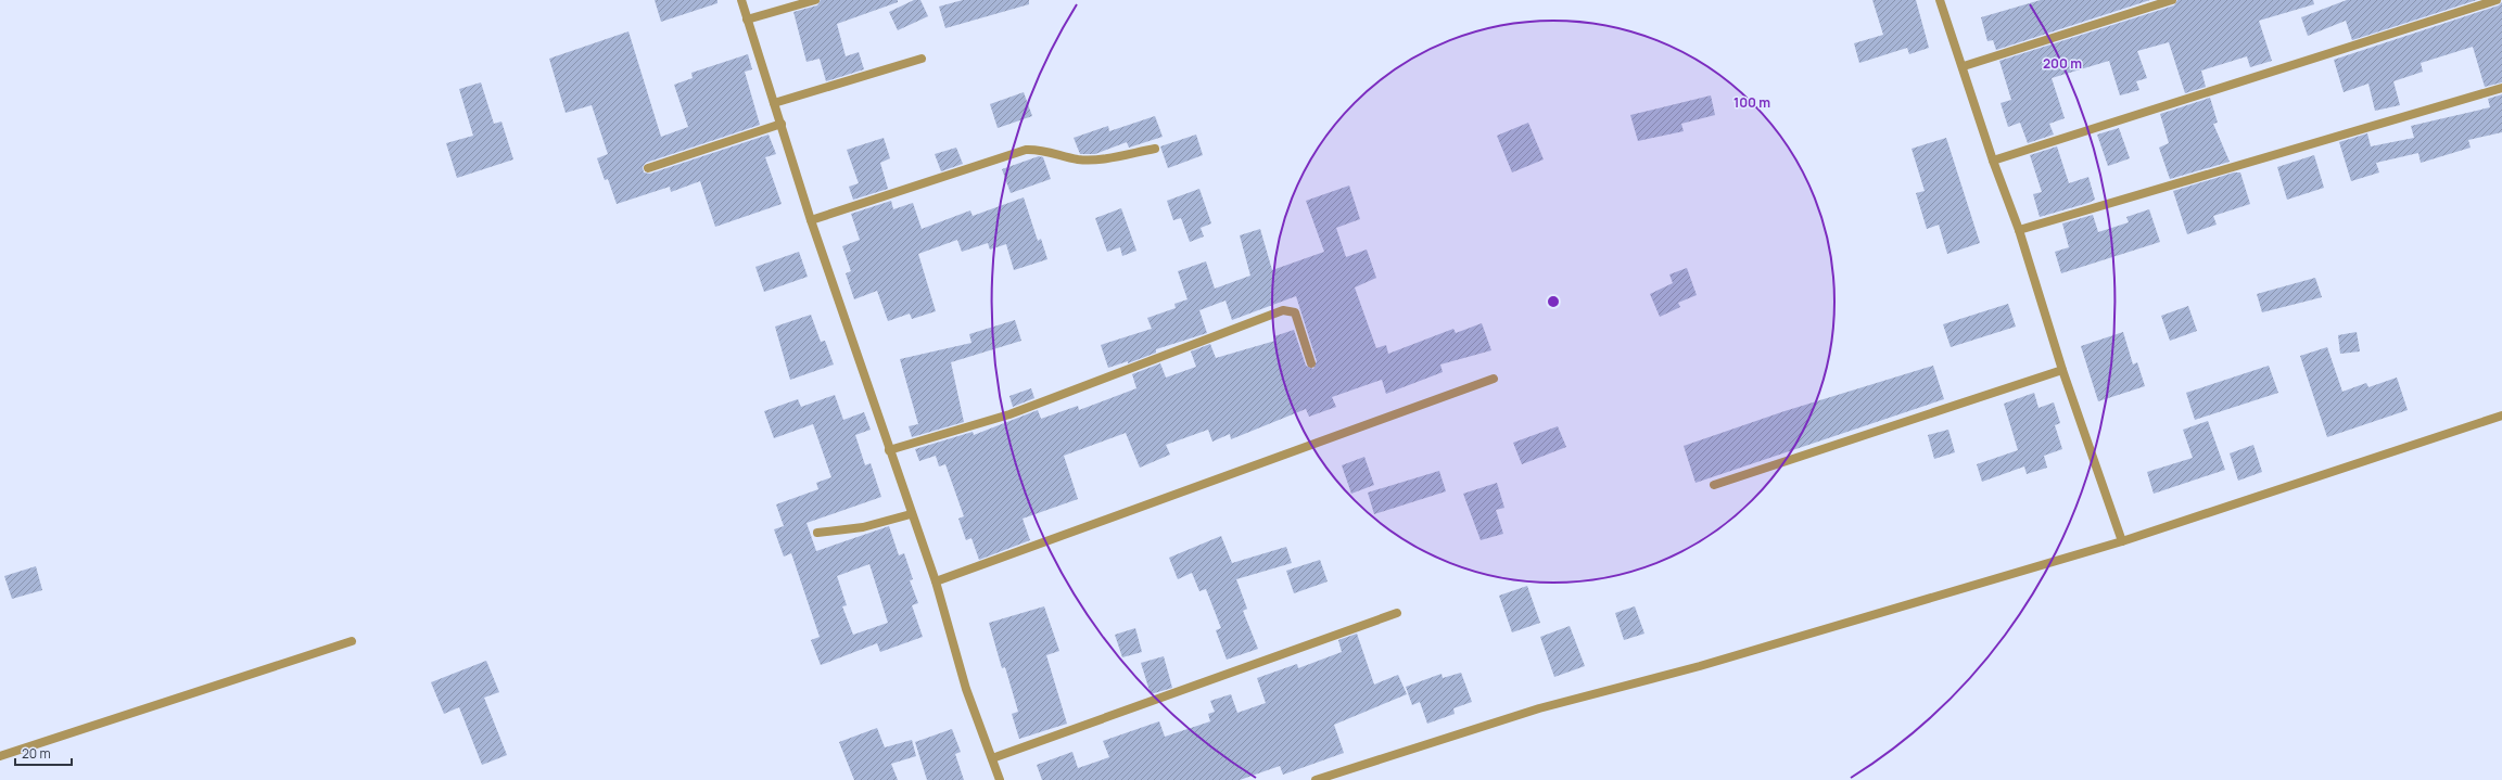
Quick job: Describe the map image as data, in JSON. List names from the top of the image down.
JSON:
{
  "scale_bar": "20 m",
  "rings": ["200 m", "100 m"]
}
